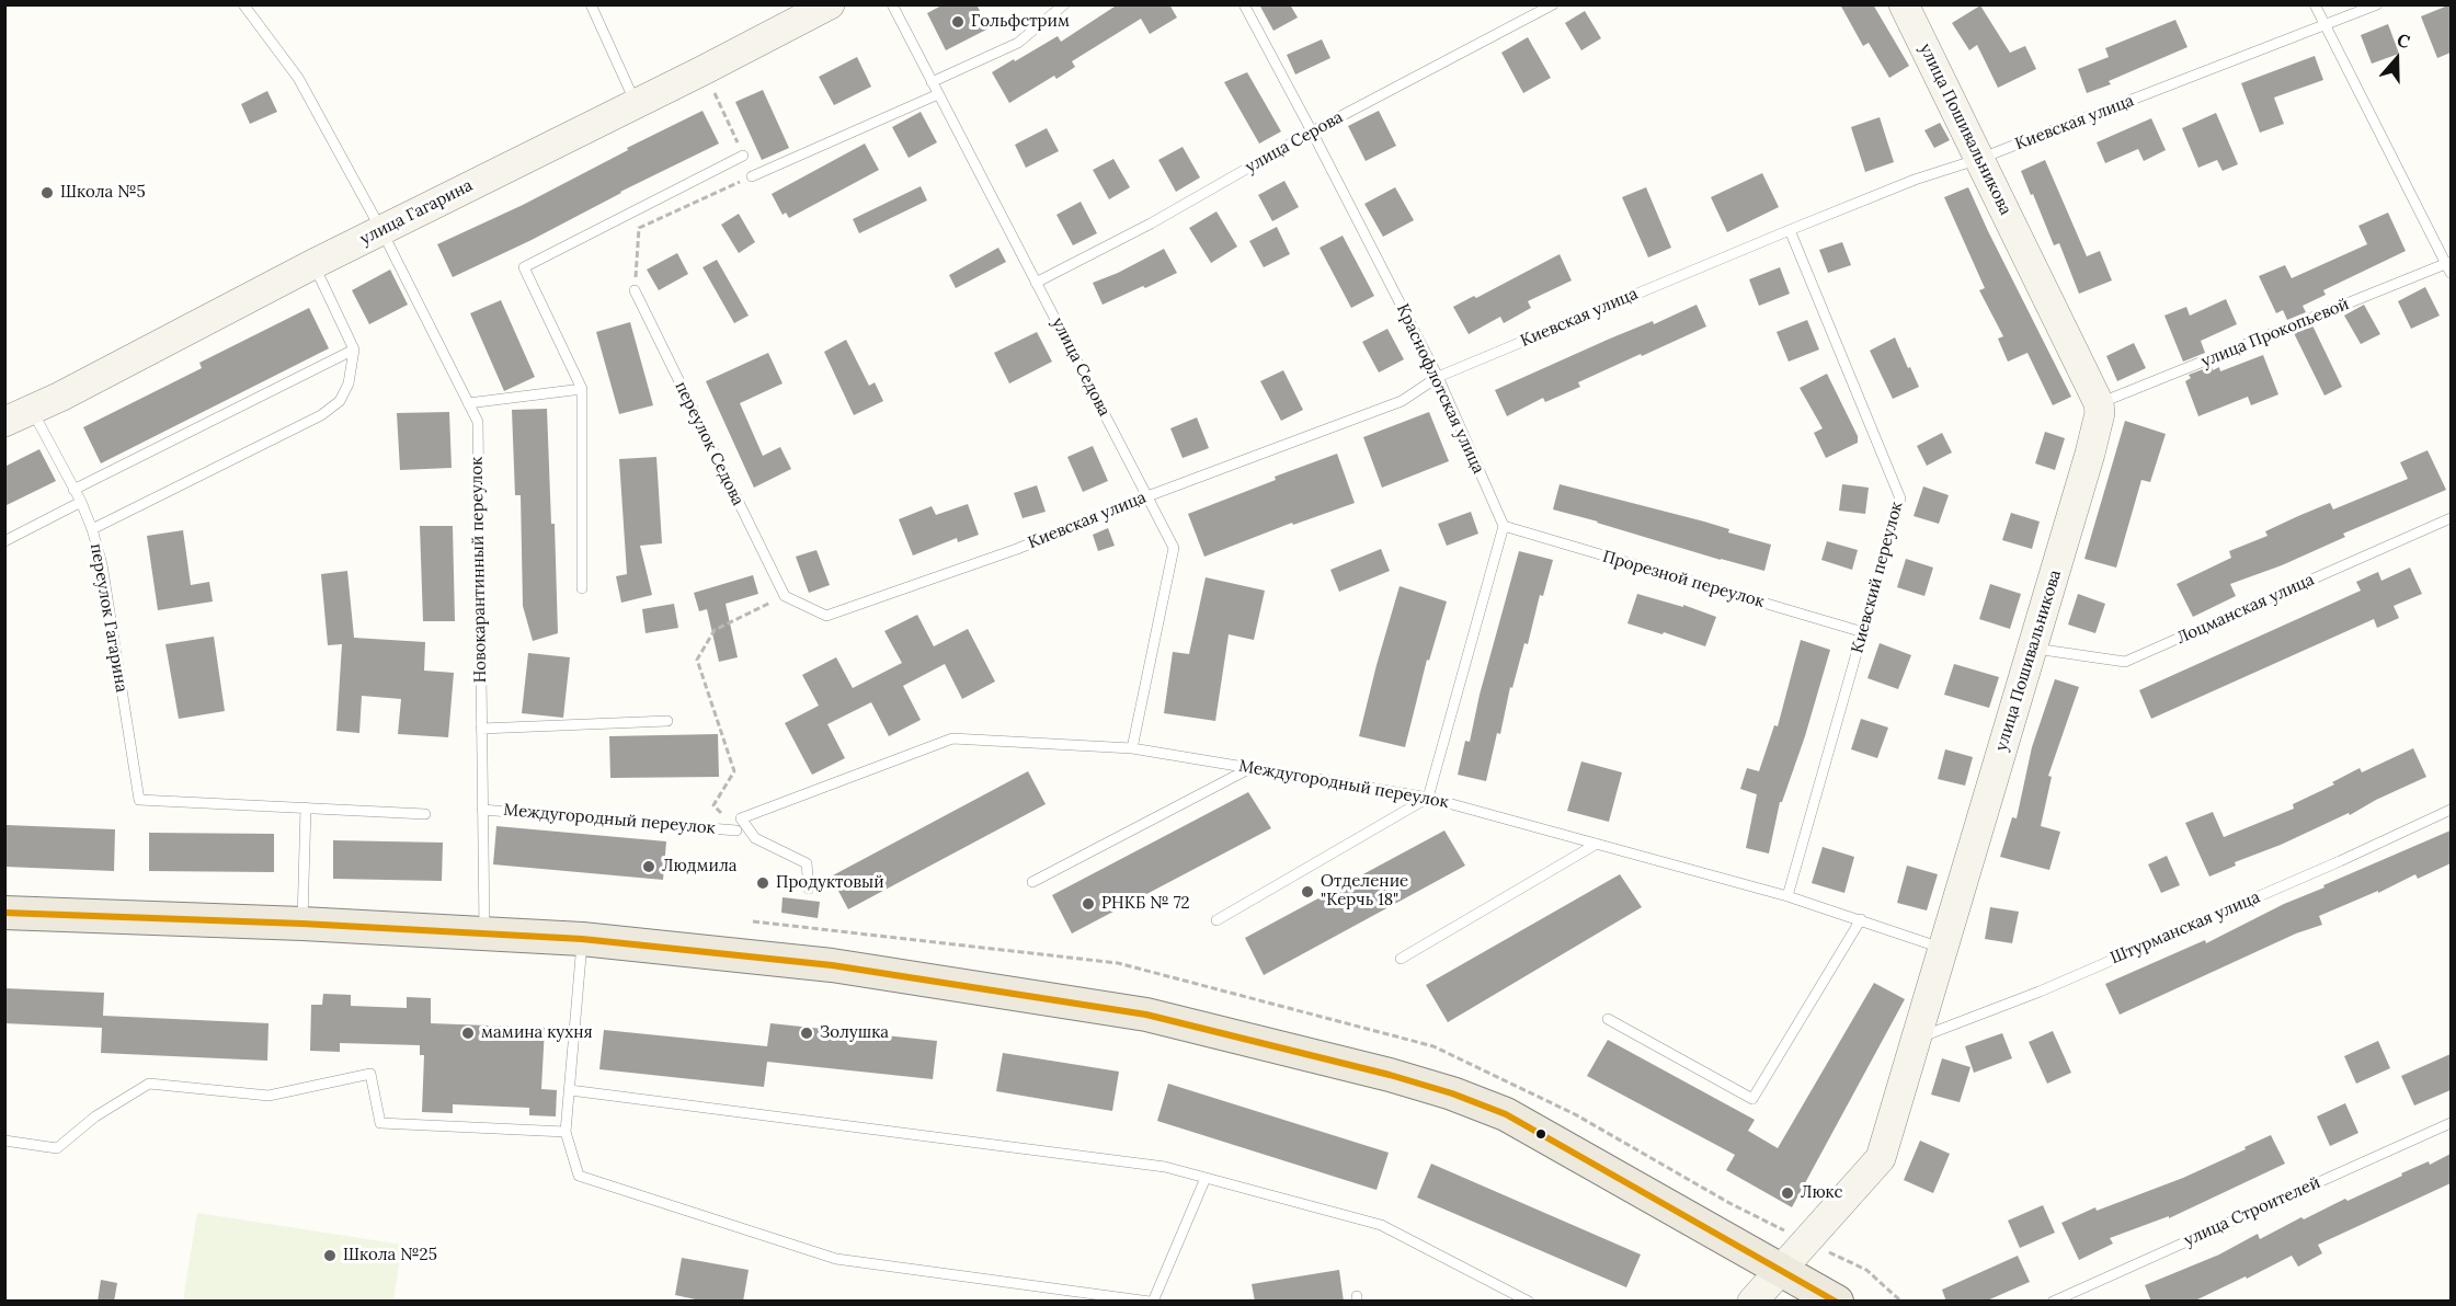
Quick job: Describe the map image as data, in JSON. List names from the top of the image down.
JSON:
{
  "streets": {
    "main road": ["улица Пошивальникова", "улица Гагарина"],
    "lane": [
      "Киевская улица",
      "улица Серова",
      "улица Прокопьевой",
      "улица Седова",
      "Краснофлотская улица",
      "переулок Седова",
      "Новокарантинный переулок",
      "Киевский переулок",
      "Прорезной переулок",
      "Лоцманская улица",
      "переулок Гагарина",
      "Междугородный переулок",
      "Штурманская улица",
      "улица Строителей"
    ]
  },
  "crossings": [
    ["Киевская улица", "улица Пошивальникова"],
    ["Киевская улица", "улица Седова"],
    ["Киевская улица", "Краснофлотская улица"],
    ["Киевская улица", "переулок Седова"],
    ["Киевская улица", "Киевский переулок"],
    ["улица Пошивальникова", "улица Прокопьевой"],
    ["улица Пошивальникова", "Лоцманская улица"],
    ["улица Пошивальникова", "Междугородный переулок"],
    ["улица Пошивальникова", "Штурманская улица"],
    ["улица Серова", "улица Седова"],
    ["улица Серова", "Краснофлотская улица"],
    ["улица Гагарина", "Новокарантинный переулок"],
    ["улица Гагарина", "переулок Гагарина"],
    ["улица Седова", "Междугородный переулок"],
    ["Краснофлотская улица", "Прорезной переулок"],
    ["Новокарантинный переулок", "Междугородный переулок"],
    ["Киевский переулок", "Прорезной переулок"],
    ["Киевский переулок", "Междугородный переулок"]
  ],
  "places": [
    "Гольфстрим",
    "Школа №5",
    "Людмила",
    "Продуктовый",
    "Отделение \"Керчь 18\"",
    "РНКБ № 72",
    "мамина кухня",
    "Золушка",
    "Люкс",
    "Школа №25"
  ],
  "north": "top"
}
